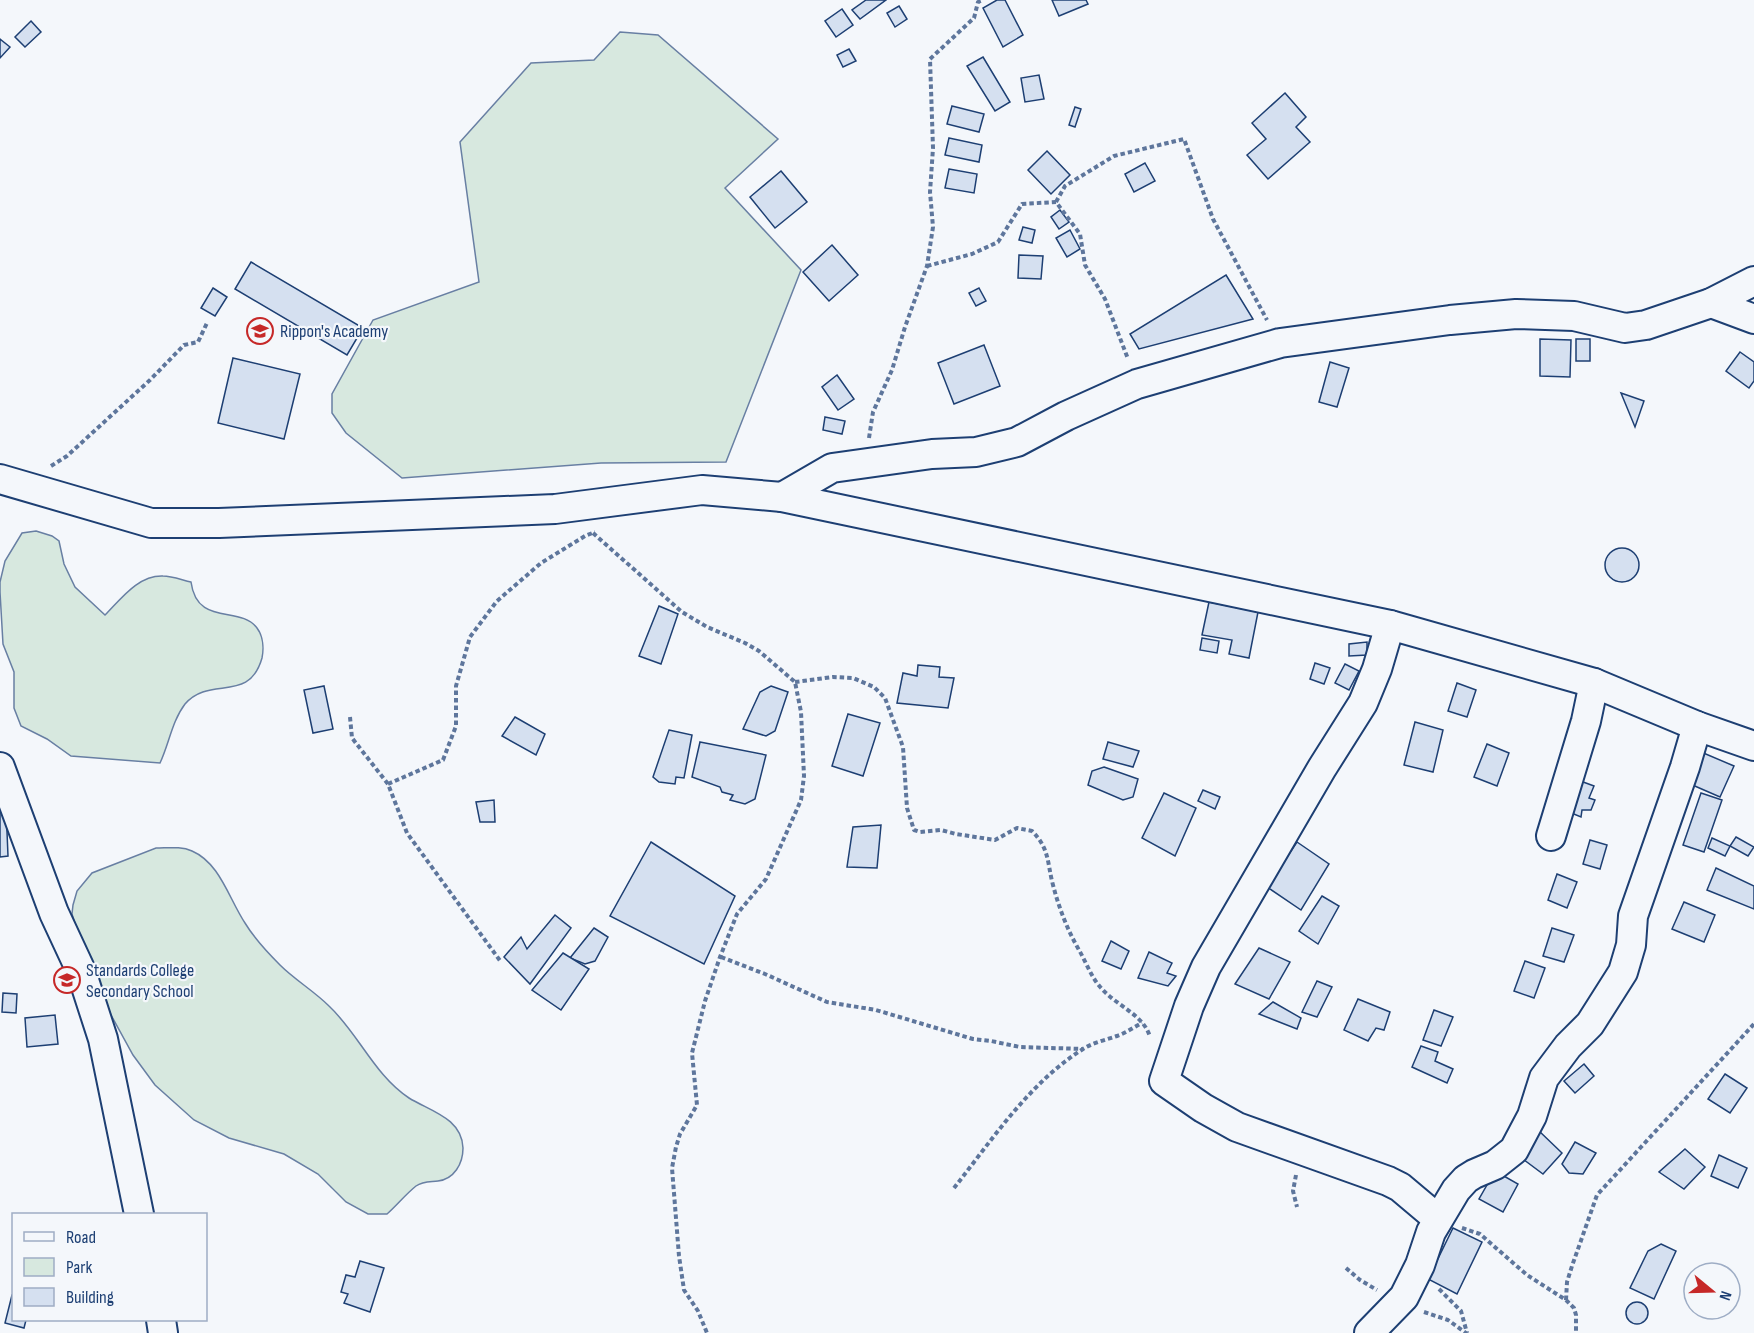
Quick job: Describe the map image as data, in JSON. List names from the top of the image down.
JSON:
{
  "places": {
    "school or university": ["Rippon's Academy", "Standards College Secondary School"]
  },
  "legend": ["Road", "Park", "Building"],
  "north": "right"
}
